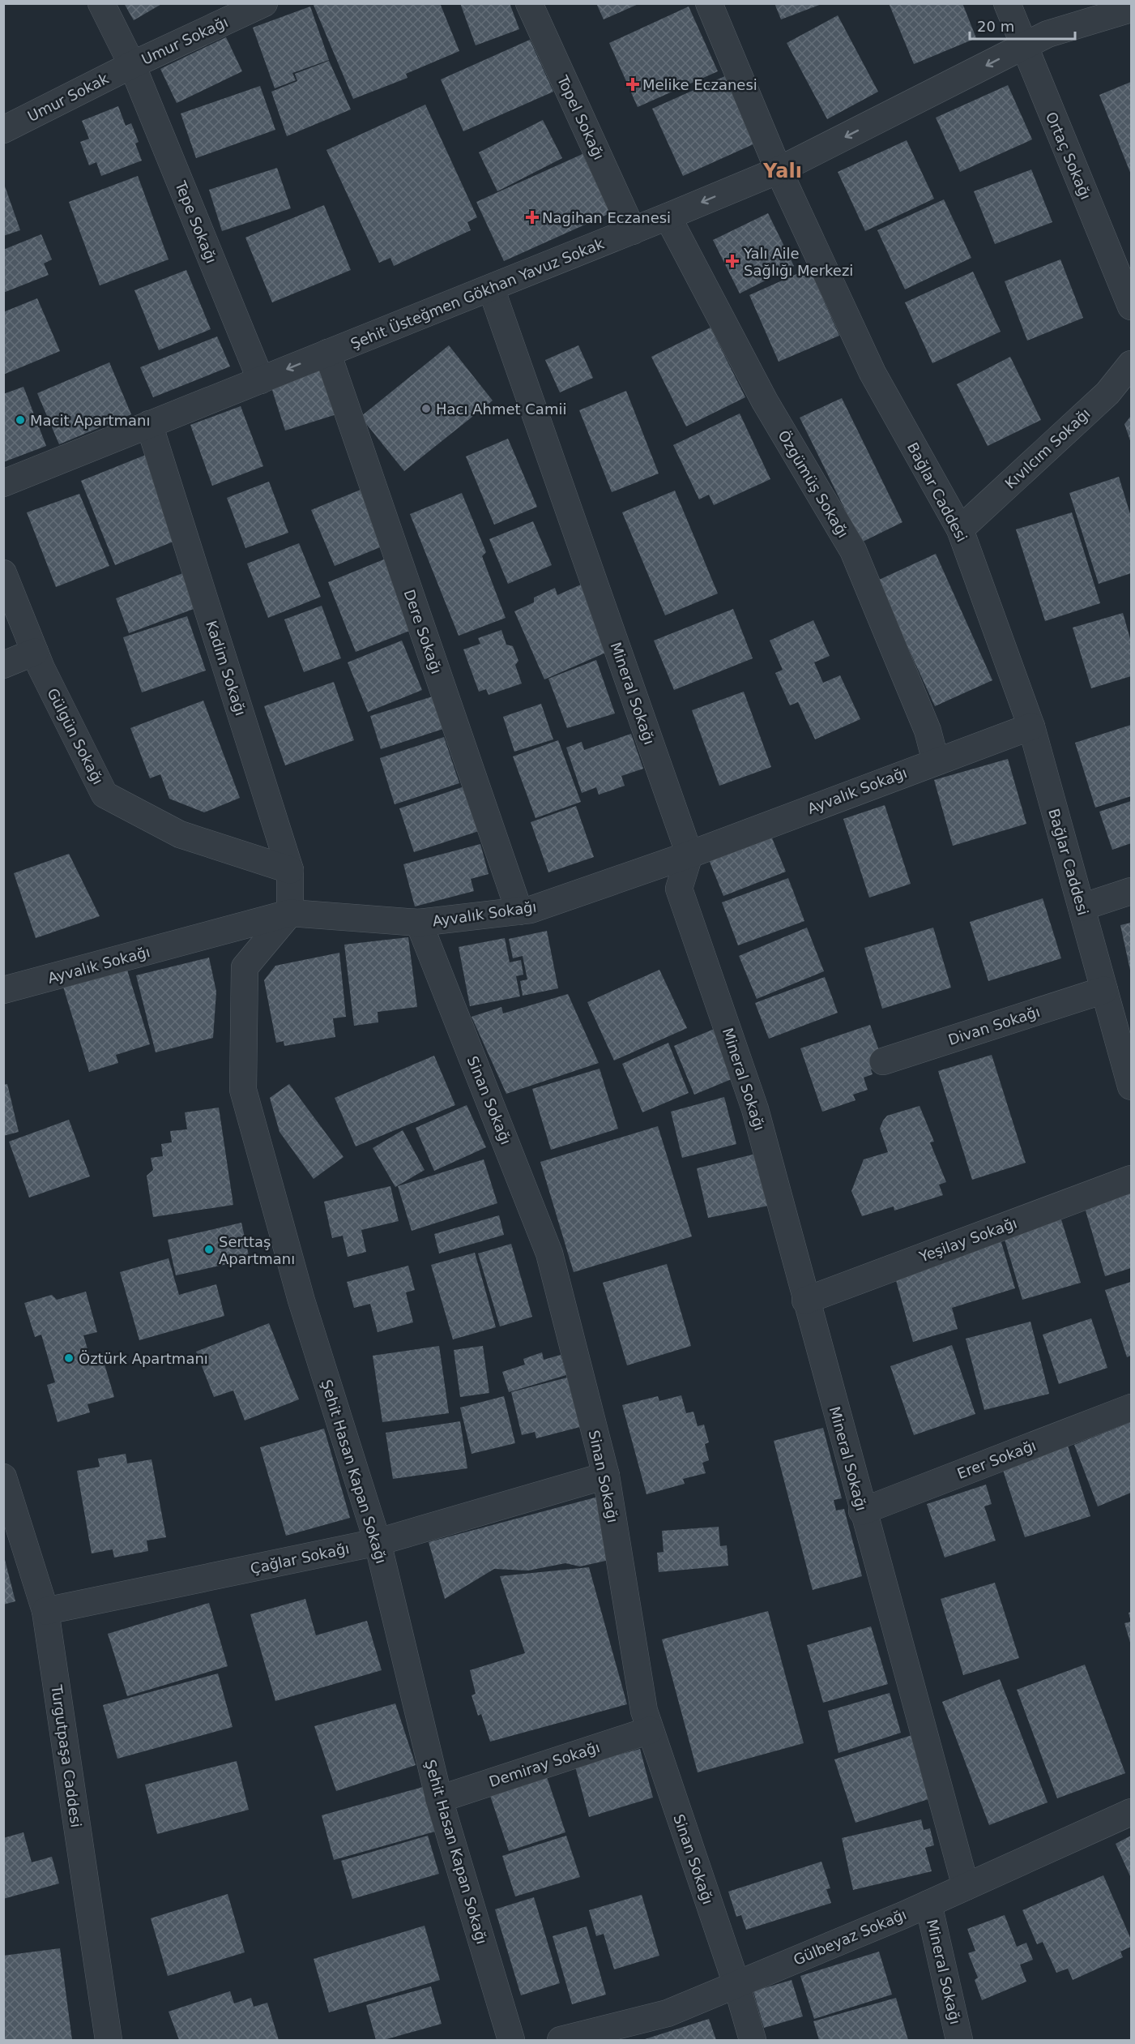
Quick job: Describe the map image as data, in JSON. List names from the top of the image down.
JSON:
{
  "streets": {
    "street": [
      "Umur Sokağı",
      "Umur Sokak",
      "Topel Sokağı",
      "Ortaç Sokağı",
      "Tepe Sokağı",
      "Şehit Üsteğmen Gökhan Yavuz Sokak",
      "Kıvılcım Sokağı",
      "Özgümüş Sokağı",
      "Bağlar Caddesi",
      "Dere Sokağı",
      "Kadim Sokağı",
      "Mineral Sokağı",
      "Gülgün Sokağı",
      "Ayvalık Sokağı",
      "Divan Sokağı",
      "Sinan Sokağı",
      "Yeşilay Sokağı",
      "Erer Sokağı",
      "Şehit Hasan Kapan Sokağı",
      "Çağlar Sokağı",
      "Turgutpaşa Caddesi",
      "Demiray Sokağı",
      "Gülbeyaz Sokağı"
    ]
  },
  "crossings": [
    ["Umur Sokağı", "Umur Sokak"],
    ["Umur Sokağı", "Tepe Sokağı"],
    ["Umur Sokak", "Tepe Sokağı"],
    ["Topel Sokağı", "Şehit Üsteğmen Gökhan Yavuz Sokak"],
    ["Ortaç Sokağı", "Şehit Üsteğmen Gökhan Yavuz Sokak"],
    ["Tepe Sokağı", "Şehit Üsteğmen Gökhan Yavuz Sokak"],
    ["Şehit Üsteğmen Gökhan Yavuz Sokak", "Özgümüş Sokağı"],
    ["Şehit Üsteğmen Gökhan Yavuz Sokak", "Bağlar Caddesi"],
    ["Şehit Üsteğmen Gökhan Yavuz Sokak", "Dere Sokağı"],
    ["Şehit Üsteğmen Gökhan Yavuz Sokak", "Kadim Sokağı"],
    ["Şehit Üsteğmen Gökhan Yavuz Sokak", "Mineral Sokağı"],
    ["Kıvılcım Sokağı", "Bağlar Caddesi"],
    ["Özgümüş Sokağı", "Ayvalık Sokağı"],
    ["Bağlar Caddesi", "Ayvalık Sokağı"],
    ["Bağlar Caddesi", "Divan Sokağı"],
    ["Dere Sokağı", "Ayvalık Sokağı"],
    ["Kadim Sokağı", "Gülgün Sokağı"],
    ["Kadim Sokağı", "Ayvalık Sokağı"],
    ["Kadim Sokağı", "Şehit Hasan Kapan Sokağı"],
    ["Mineral Sokağı", "Ayvalık Sokağı"],
    ["Mineral Sokağı", "Yeşilay Sokağı"],
    ["Mineral Sokağı", "Erer Sokağı"],
    ["Mineral Sokağı", "Gülbeyaz Sokağı"],
    ["Ayvalık Sokağı", "Sinan Sokağı"],
    ["Ayvalık Sokağı", "Şehit Hasan Kapan Sokağı"],
    ["Sinan Sokağı", "Çağlar Sokağı"],
    ["Sinan Sokağı", "Demiray Sokağı"],
    ["Sinan Sokağı", "Gülbeyaz Sokağı"],
    ["Şehit Hasan Kapan Sokağı", "Çağlar Sokağı"],
    ["Şehit Hasan Kapan Sokağı", "Demiray Sokağı"],
    ["Çağlar Sokağı", "Turgutpaşa Caddesi"]
  ],
  "one_way": ["Şehit Üsteğmen Gökhan Yavuz Sokak"],
  "districts": ["Yalı"],
  "places": {
    "health": ["Melike Eczanesi", "Nagihan Eczanesi", "Yalı Aile Sağlığı Merkezi"],
    "other": [
      "Hacı Ahmet Camii",
      "Macit Apartmanı",
      "Serttaş Apartmanı",
      "Öztürk Apartmanı"
    ]
  },
  "scale_bar": "20 m"
}
